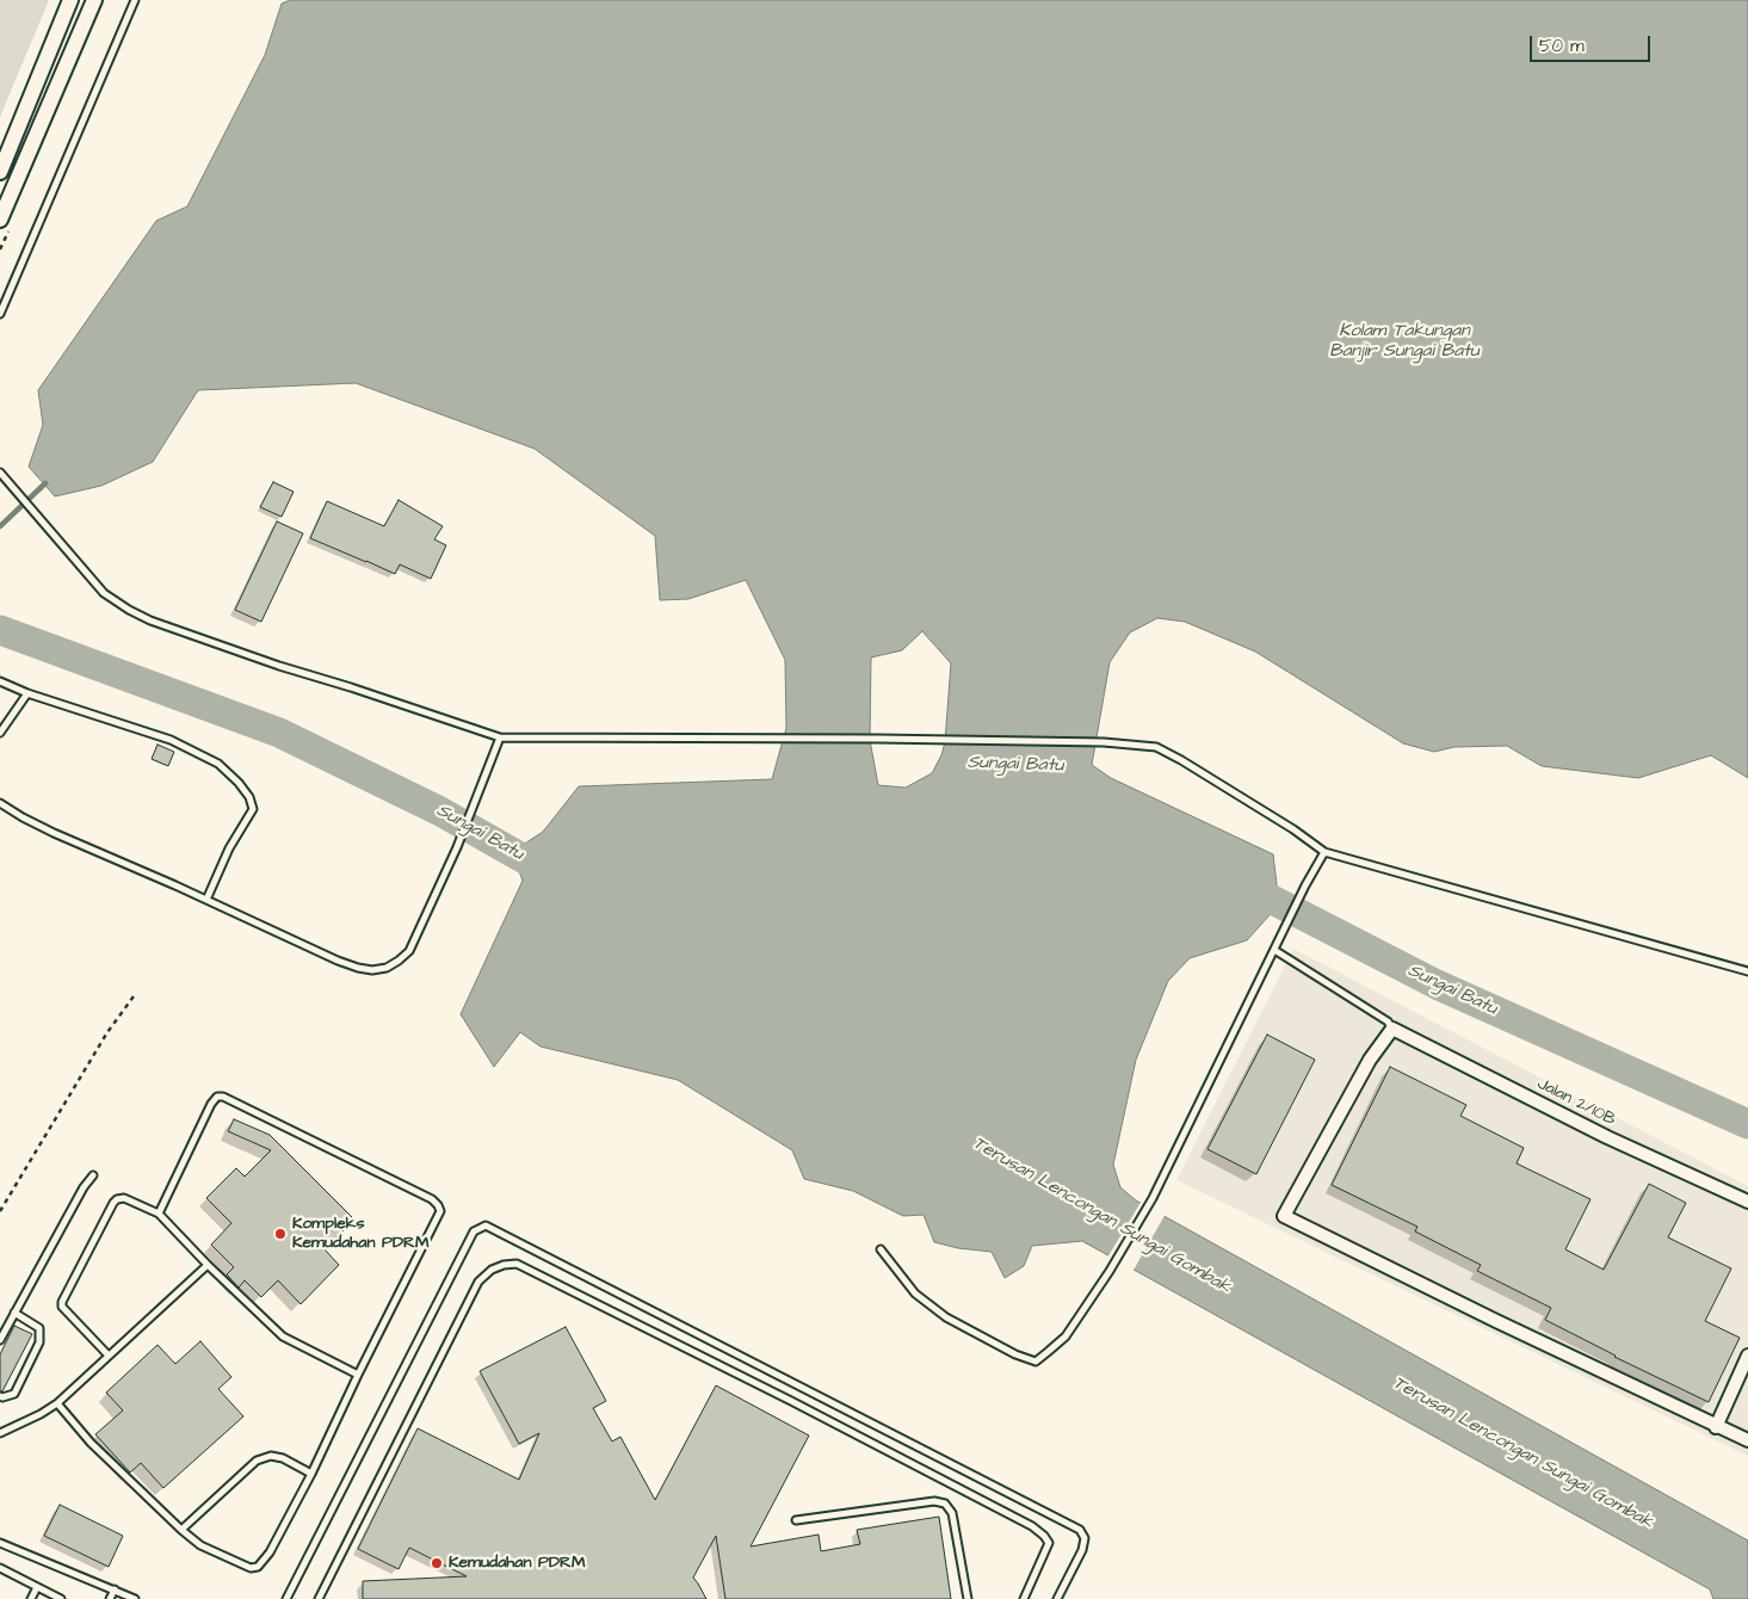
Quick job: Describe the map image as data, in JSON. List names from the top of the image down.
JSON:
{
  "streets": {
    "street": ["Jalan 2/10B"]
  },
  "water": ["Kolam Takungan Banjir Sungai Batu", "Sungai Batu", "Terusan Lencongan Sungai Gombak"],
  "places": ["Kompleks Kemudahan PDRM", "Kemudahan PDRM"],
  "scale_bar": "50 m"
}
